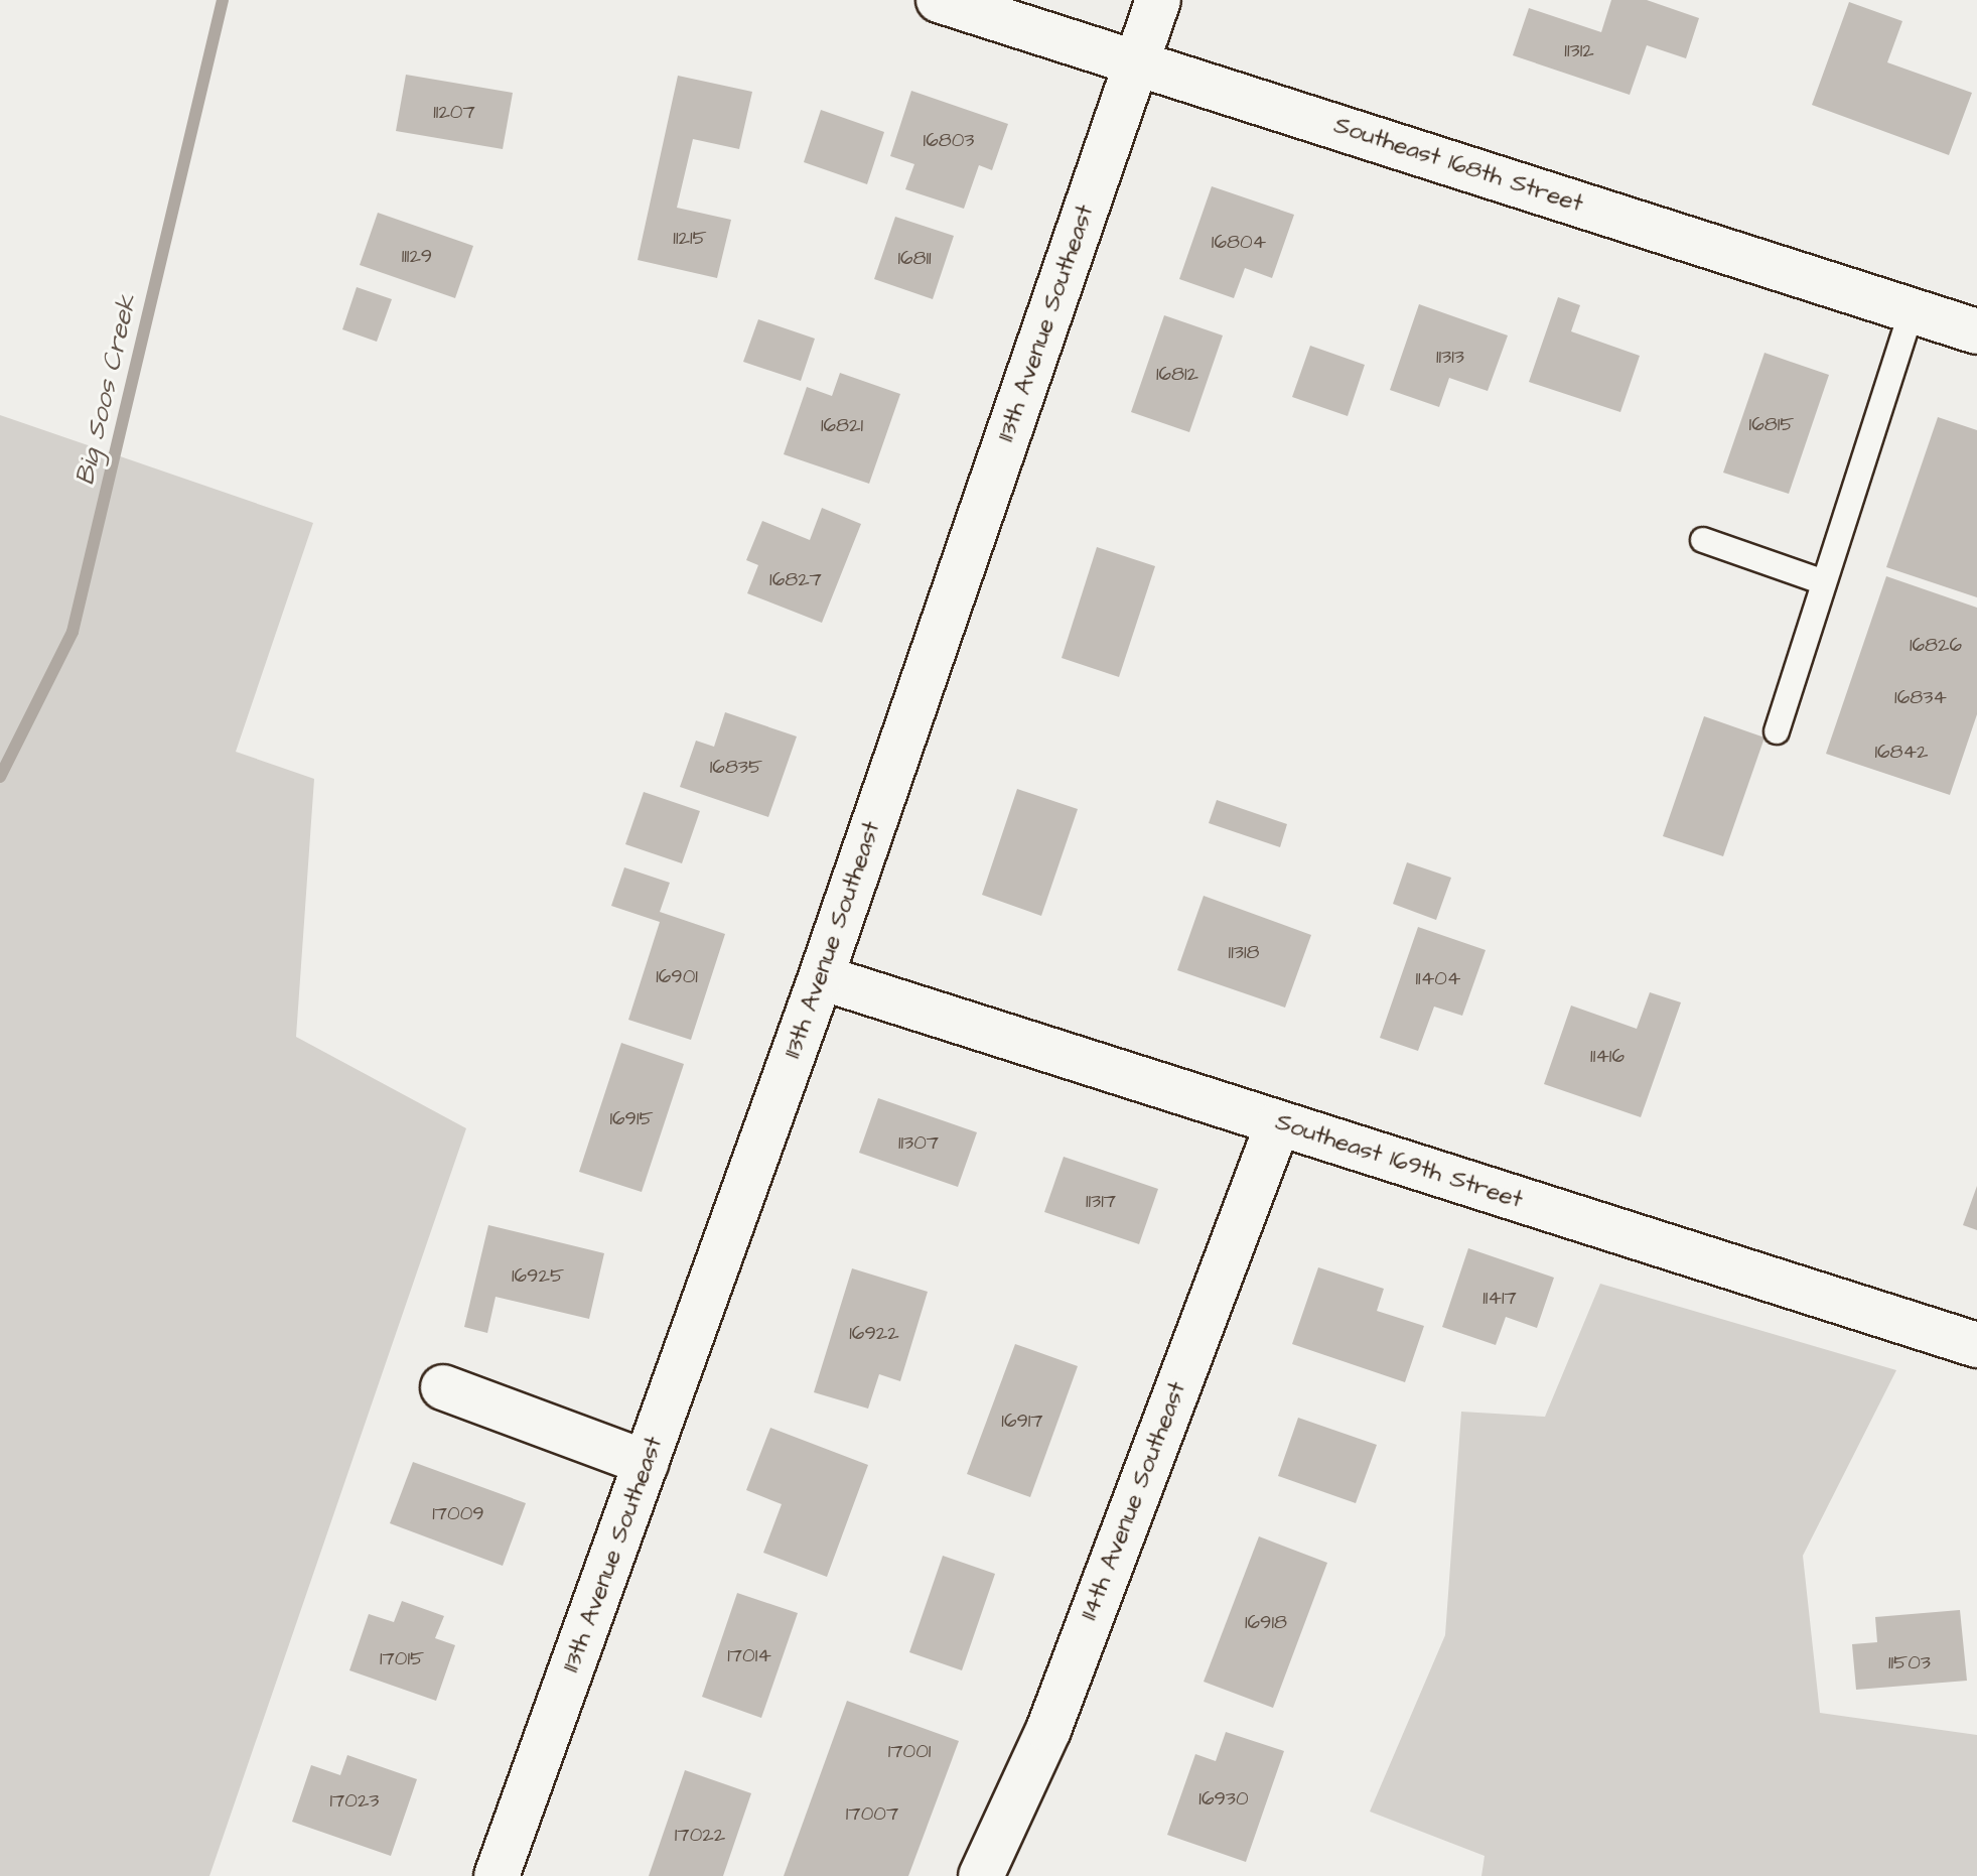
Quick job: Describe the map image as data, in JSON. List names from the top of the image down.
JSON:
{
  "streets": {
    "street": [
      "Southeast 168th Street",
      "113th Avenue Southeast",
      "Southeast 169th Street",
      "114th Avenue Southeast"
    ]
  },
  "crossings": [
    ["Southeast 168th Street", "113th Avenue Southeast"],
    ["113th Avenue Southeast", "Southeast 169th Street"],
    ["Southeast 169th Street", "114th Avenue Southeast"]
  ],
  "water": ["Big Soos Creek"],
  "house_numbers": [
    "11312",
    "11207",
    "16803",
    "11215",
    "16804",
    "11129",
    "16811",
    "11313",
    "16812",
    "16815",
    "16821",
    "16827",
    "16826",
    "16834",
    "16842",
    "16835",
    "11318",
    "16901",
    "11404",
    "11416",
    "16915",
    "11307",
    "11317",
    "16925",
    "11417",
    "16922",
    "16917",
    "17009",
    "16918",
    "17014",
    "17015",
    "11503",
    "17001",
    "16930",
    "17023",
    "17007",
    "17022"
  ]
}
